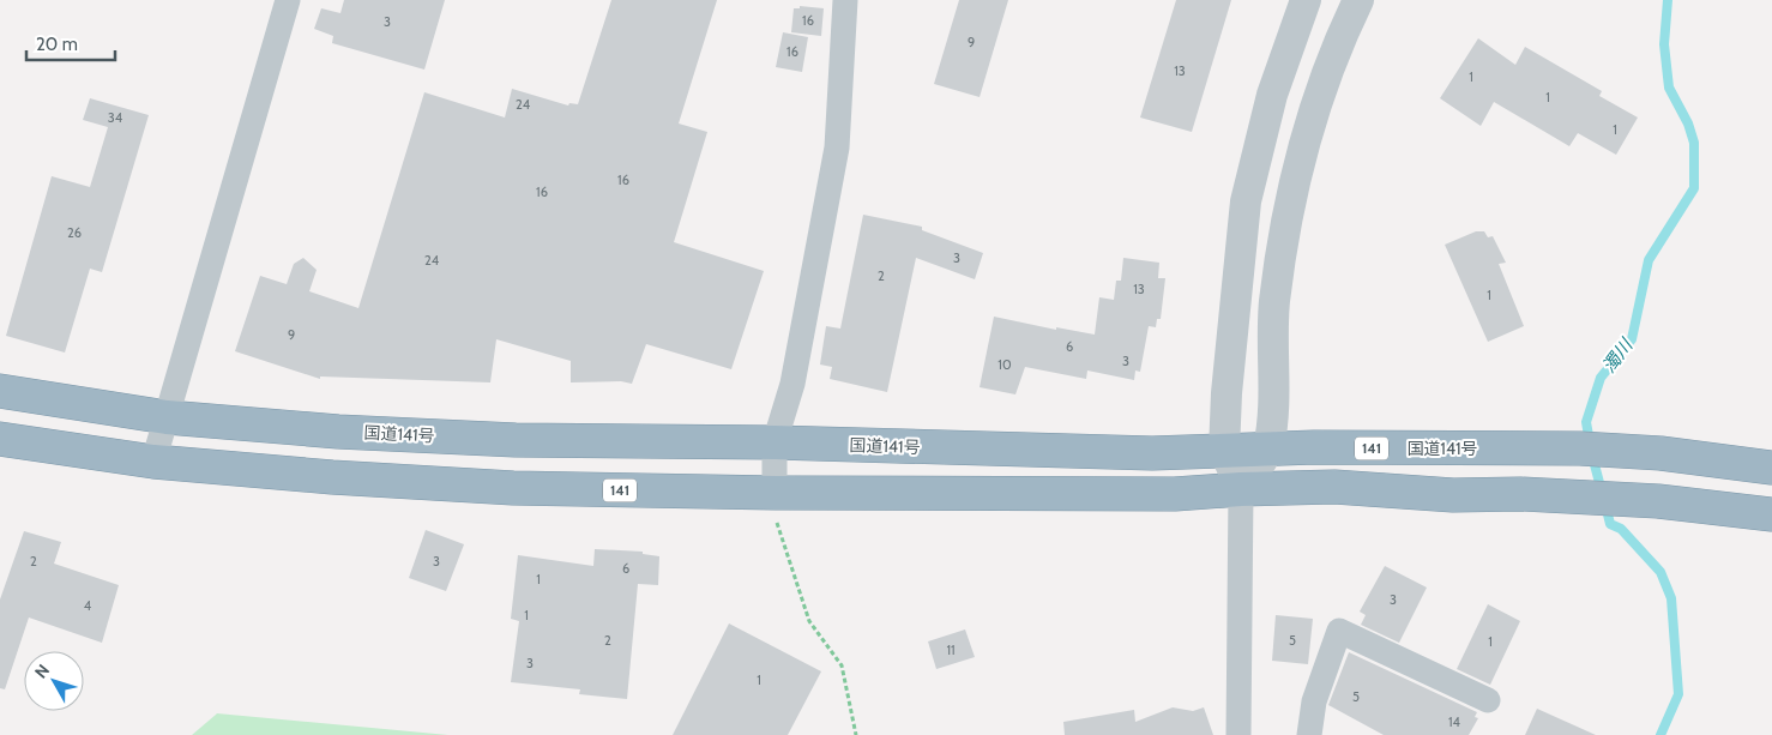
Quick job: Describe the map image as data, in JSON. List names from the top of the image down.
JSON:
{
  "streets": {
    "highway": ["国道141号", "141"]
  },
  "water": ["濁川"],
  "house_numbers": [
    "16",
    "3",
    "9",
    "16",
    "13",
    "1",
    "1",
    "24",
    "34",
    "1",
    "16",
    "16",
    "26",
    "3",
    "24",
    "2",
    "13",
    "1",
    "9",
    "6",
    "3",
    "10",
    "2",
    "3",
    "6",
    "1",
    "3",
    "4",
    "1",
    "2",
    "5",
    "1",
    "11",
    "3",
    "1",
    "5",
    "14"
  ],
  "scale_bar": "20 m",
  "north": "top left"
}
